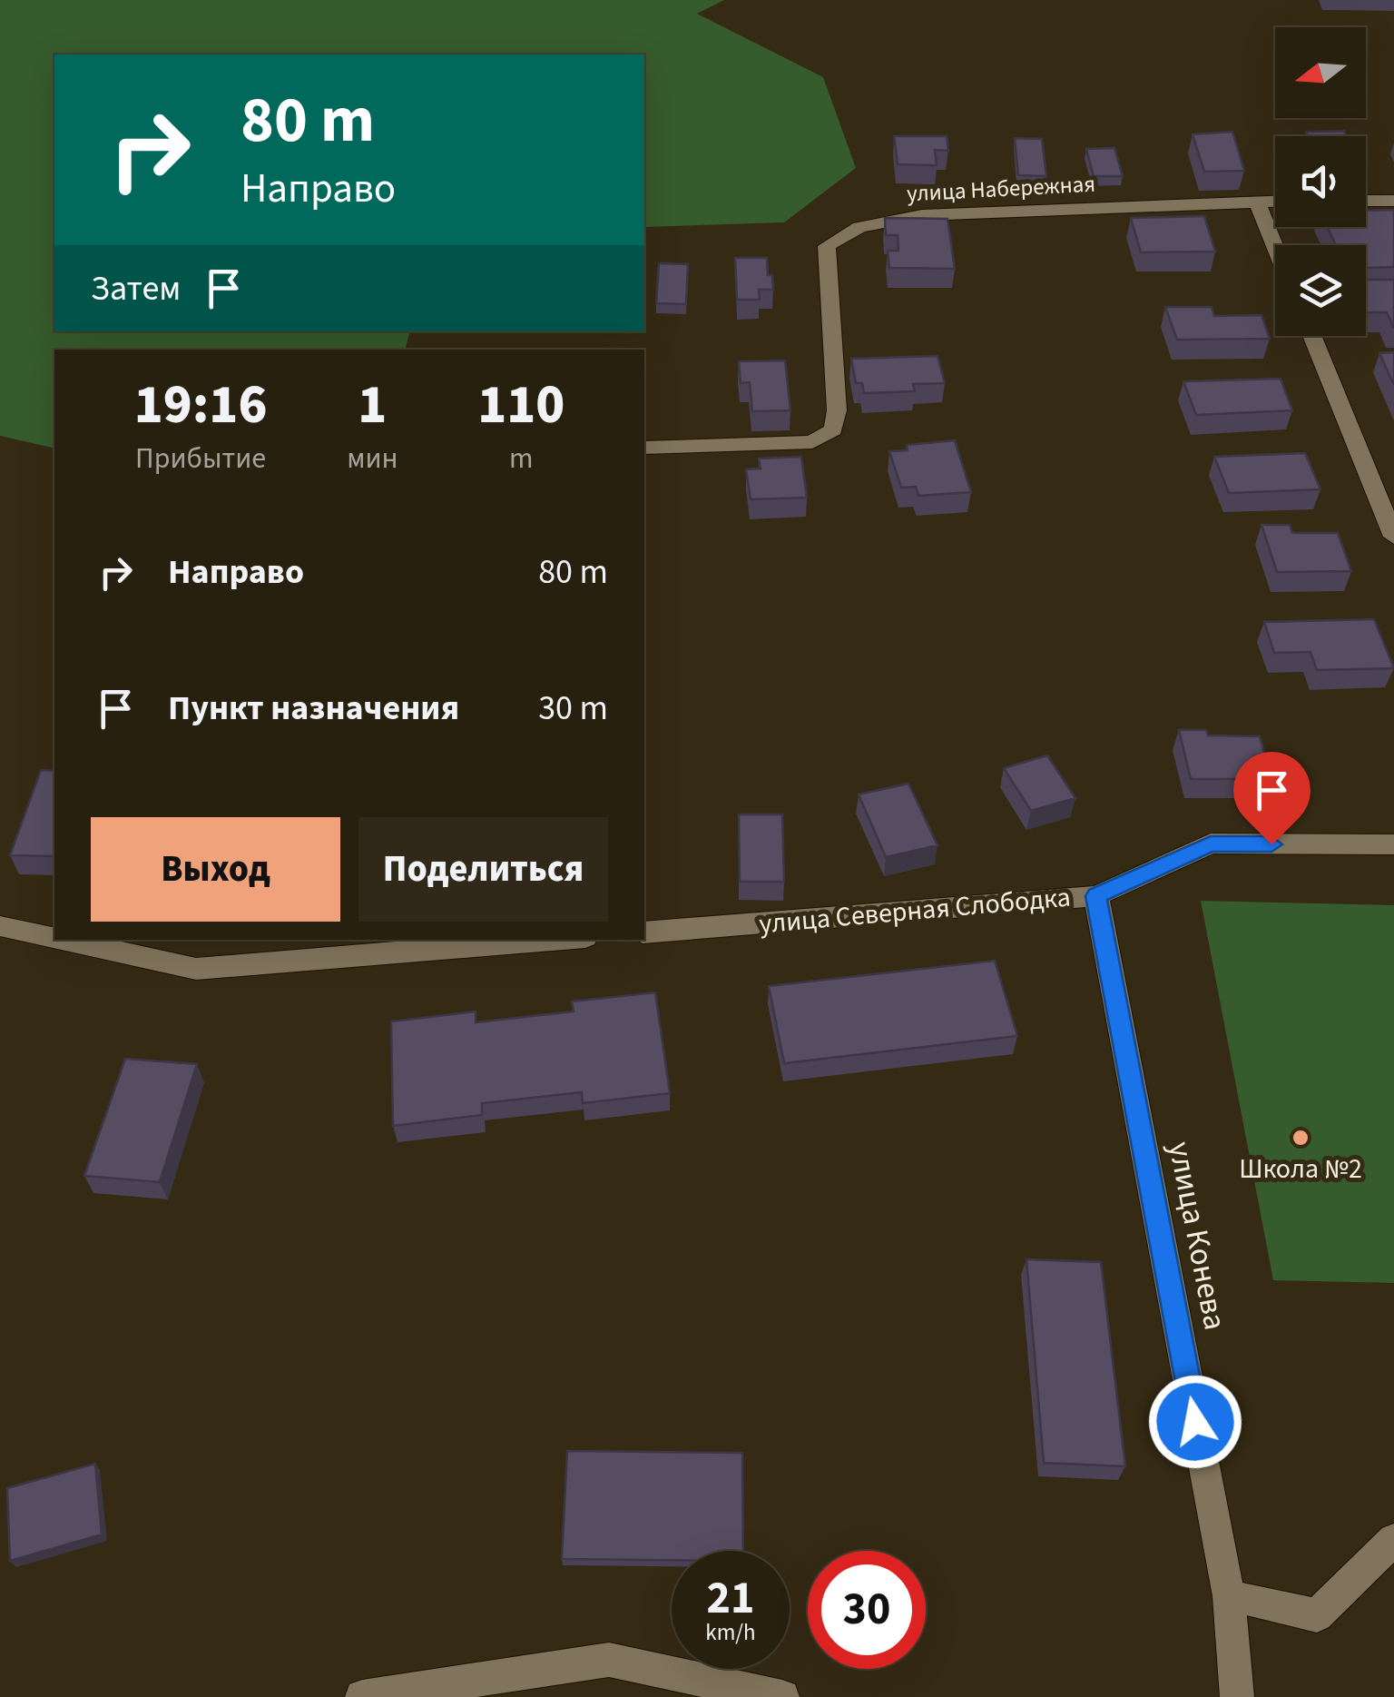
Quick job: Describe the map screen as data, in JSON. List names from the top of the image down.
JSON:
{
  "streets": {
    "street": ["улица Набережная", "улица Северная Слободка", "улица Конева"]
  },
  "crossings": [
    ["улица Северная Слободка", "улица Конева"]
  ],
  "places": ["Школа №2"],
  "north": "left",
  "page": {
    "turn": ["80 m", "Направо"],
    "then": "Затем",
    "eta": [
      "19:16",
      "Прибытие",
      "1",
      "мин",
      "110",
      "m"
    ],
    "list": [
      {
        "name": "Направо",
        "value": "80 m"
      },
      {
        "name": "Пункт назначения",
        "value": "30 m"
      }
    ],
    "buttons": ["Выход", "Поделиться"],
    "speed": "21 km/h",
    "limit": "30"
  }
}
